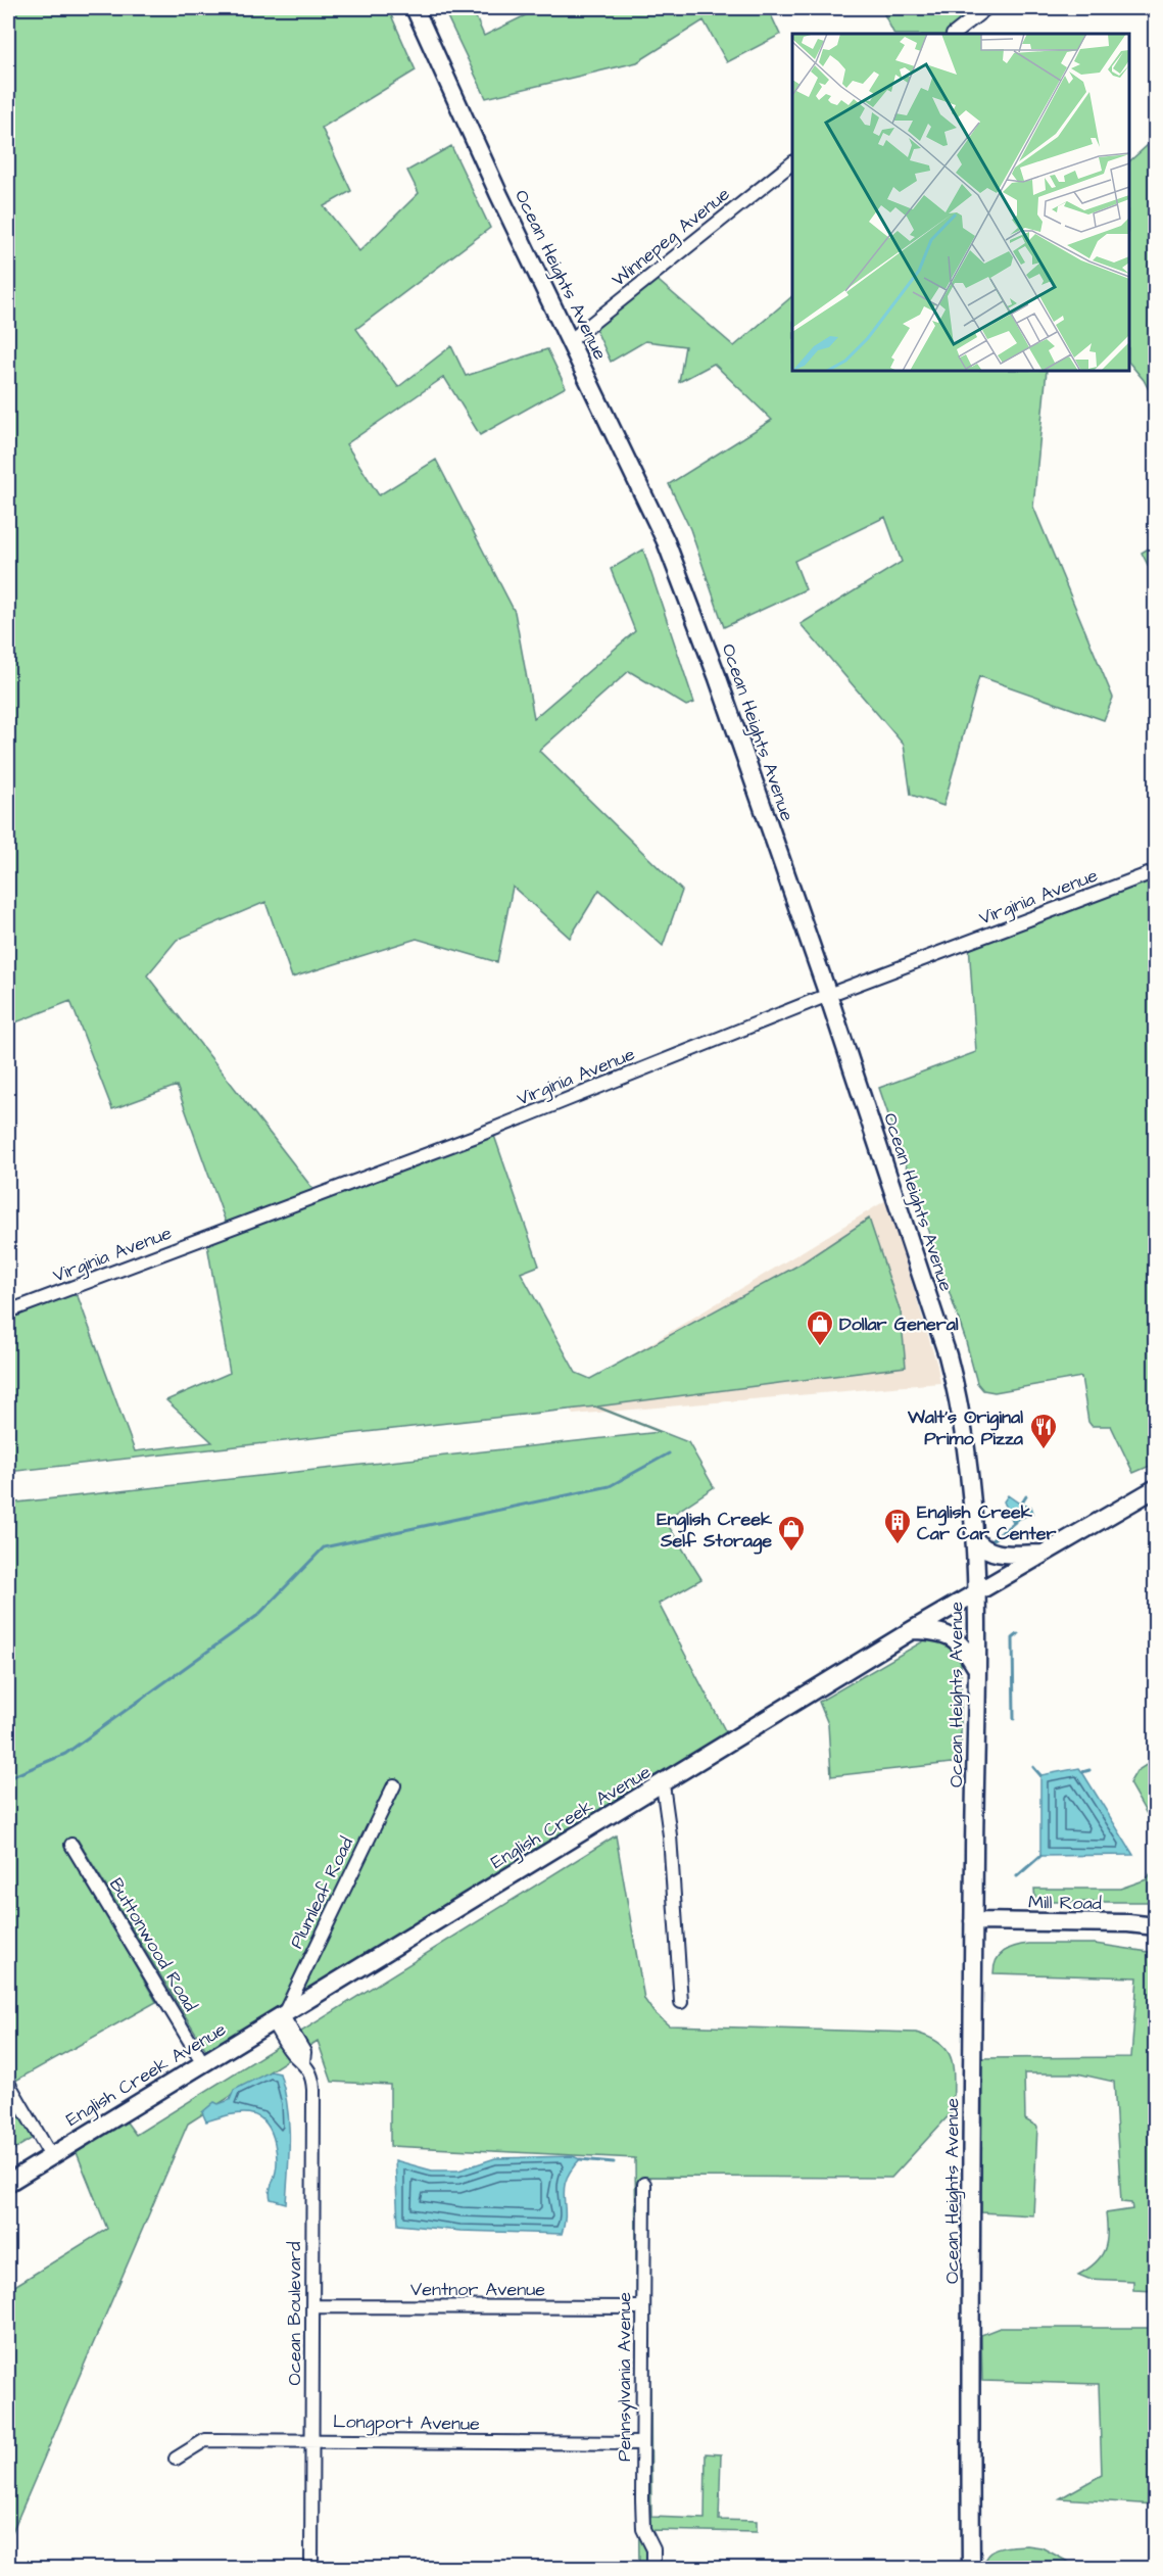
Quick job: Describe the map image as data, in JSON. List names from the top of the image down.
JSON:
{
  "streets": {
    "main road": ["Ocean Heights Avenue", "English Creek Avenue", "Mill Road"],
    "street": [
      "Winnepeg Avenue",
      "Virginia Avenue",
      "Plumleaf Road",
      "Buttonwood Road",
      "Ventnor Avenue",
      "Ocean Boulevard",
      "Pennsylvania Avenue",
      "Longport Avenue"
    ]
  },
  "crossings": [
    ["Winnepeg Avenue", "Ocean Heights Avenue"],
    ["Ocean Heights Avenue", "Virginia Avenue"],
    ["Ocean Heights Avenue", "English Creek Avenue"],
    ["Ocean Heights Avenue", "Mill Road"],
    ["English Creek Avenue", "Plumleaf Road"],
    ["English Creek Avenue", "Buttonwood Road"],
    ["English Creek Avenue", "Ocean Boulevard"],
    ["Plumleaf Road", "Ocean Boulevard"],
    ["Ventnor Avenue", "Ocean Boulevard"],
    ["Ventnor Avenue", "Pennsylvania Avenue"],
    ["Ocean Boulevard", "Longport Avenue"],
    ["Pennsylvania Avenue", "Longport Avenue"]
  ],
  "places": {
    "shop": ["Dollar General", "English Creek Self Storage"],
    "restaurant": ["Walt's Original Primo Pizza"],
    "building": ["English Creek Car Car Center"]
  }
}
